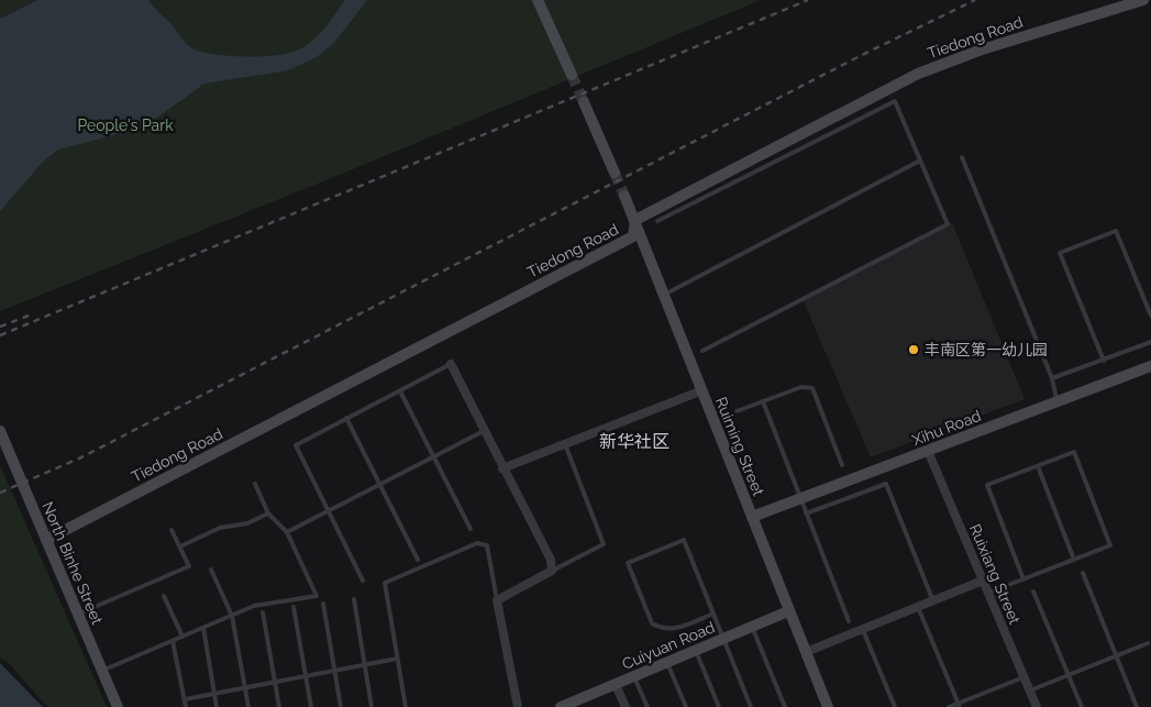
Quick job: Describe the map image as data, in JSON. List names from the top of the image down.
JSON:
{
  "streets": {
    "street": [
      "Tiedong Road",
      "Xihu Road",
      "Ruiming Street",
      "North Binhe Street",
      "Ruixiang Street",
      "Cuiyuan Road"
    ]
  },
  "crossings": [
    ["Tiedong Road", "Ruiming Street"],
    ["Tiedong Road", "North Binhe Street"],
    ["Xihu Road", "Ruiming Street"],
    ["Xihu Road", "Ruixiang Street"],
    ["Ruiming Street", "Cuiyuan Road"]
  ],
  "districts": ["新华社区"],
  "parks": ["People's Park"],
  "places": ["丰南区第一幼儿园"]
}
